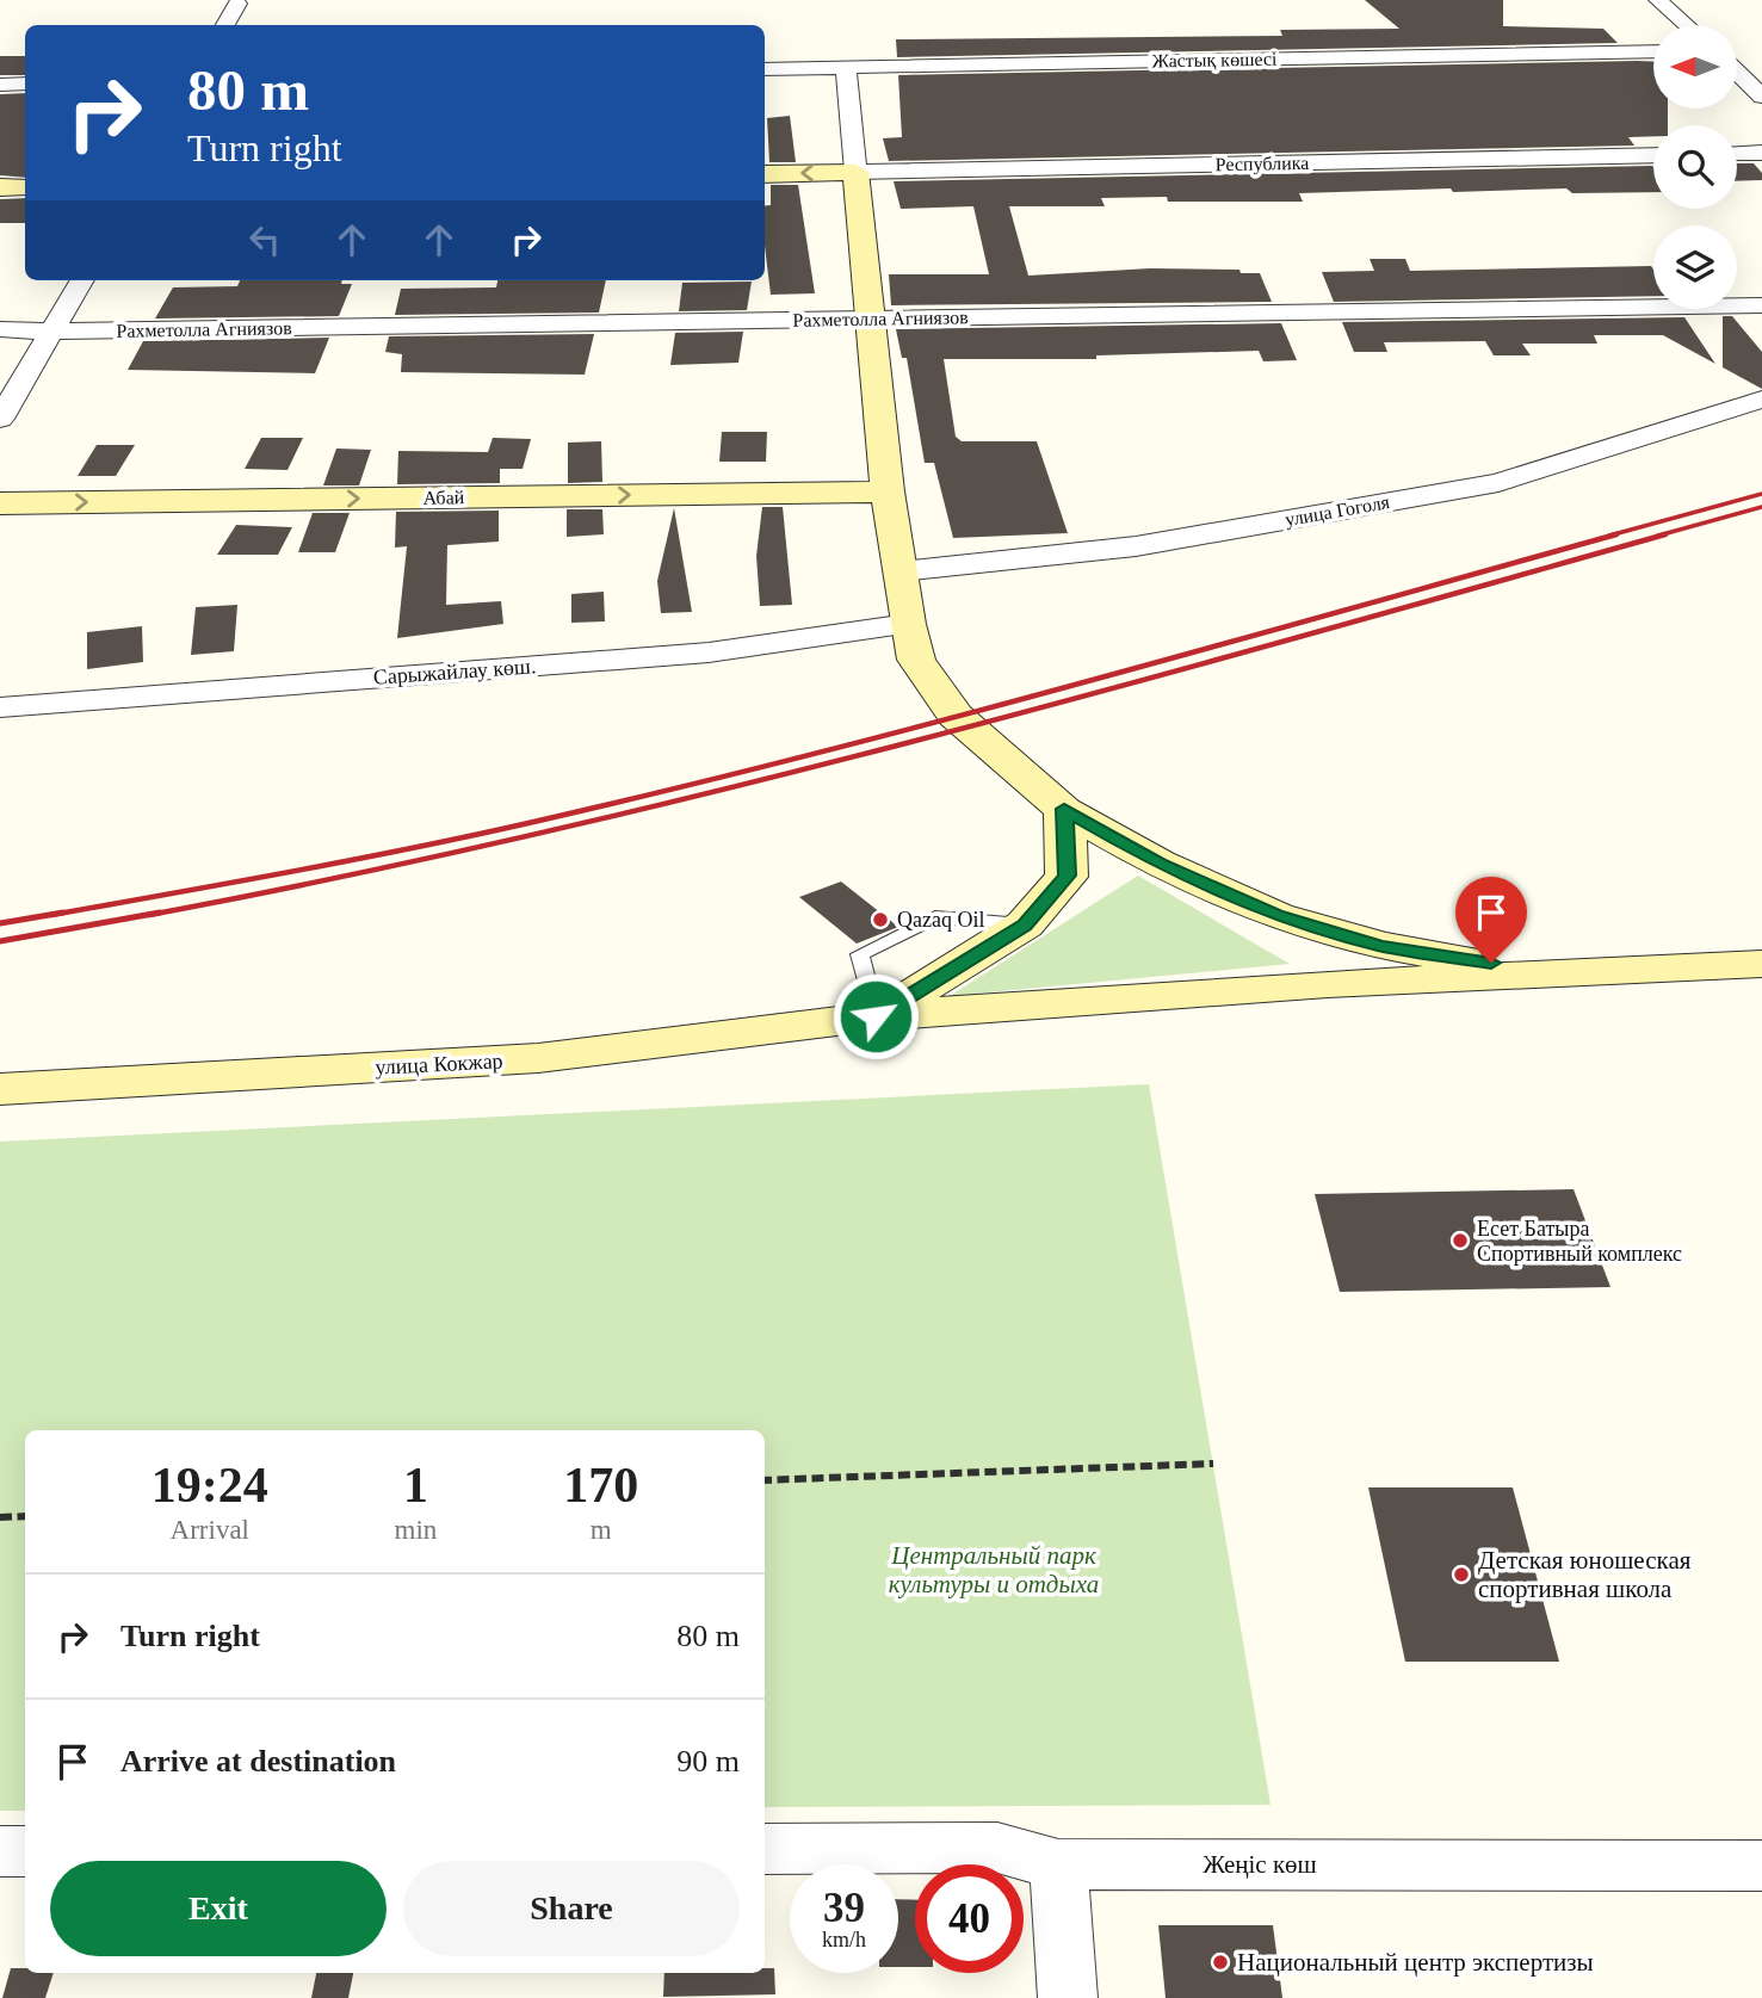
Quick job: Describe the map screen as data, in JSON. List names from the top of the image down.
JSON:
{
  "streets": {
    "main road": ["Абай", "улица Кокжар"],
    "street": [
      "Жастық көшесі",
      "Республика",
      "Рахметолла Агниязов",
      "улица Гоголя",
      "Сарыжайлау көш.",
      "Жеңіс көш"
    ]
  },
  "one_way": ["Абай"],
  "parks": ["Центральный парк культуры и отдыха"],
  "places": [
    "Qazaq Oil",
    "Есет Батыра Спортивный комплекс",
    "Детская юношеская спортивная школа",
    "Национальный центр экспертизы"
  ],
  "north": "left",
  "page": {
    "turn": ["80 m", "Turn right"],
    "eta": [
      "19:24",
      "Arrival",
      "1",
      "min",
      "170",
      "m"
    ],
    "list": [
      {
        "name": "Turn right",
        "value": "80 m"
      },
      {
        "name": "Arrive at destination",
        "value": "90 m"
      }
    ],
    "buttons": ["Exit", "Share"],
    "speed": "39 km/h",
    "limit": "40"
  }
}
